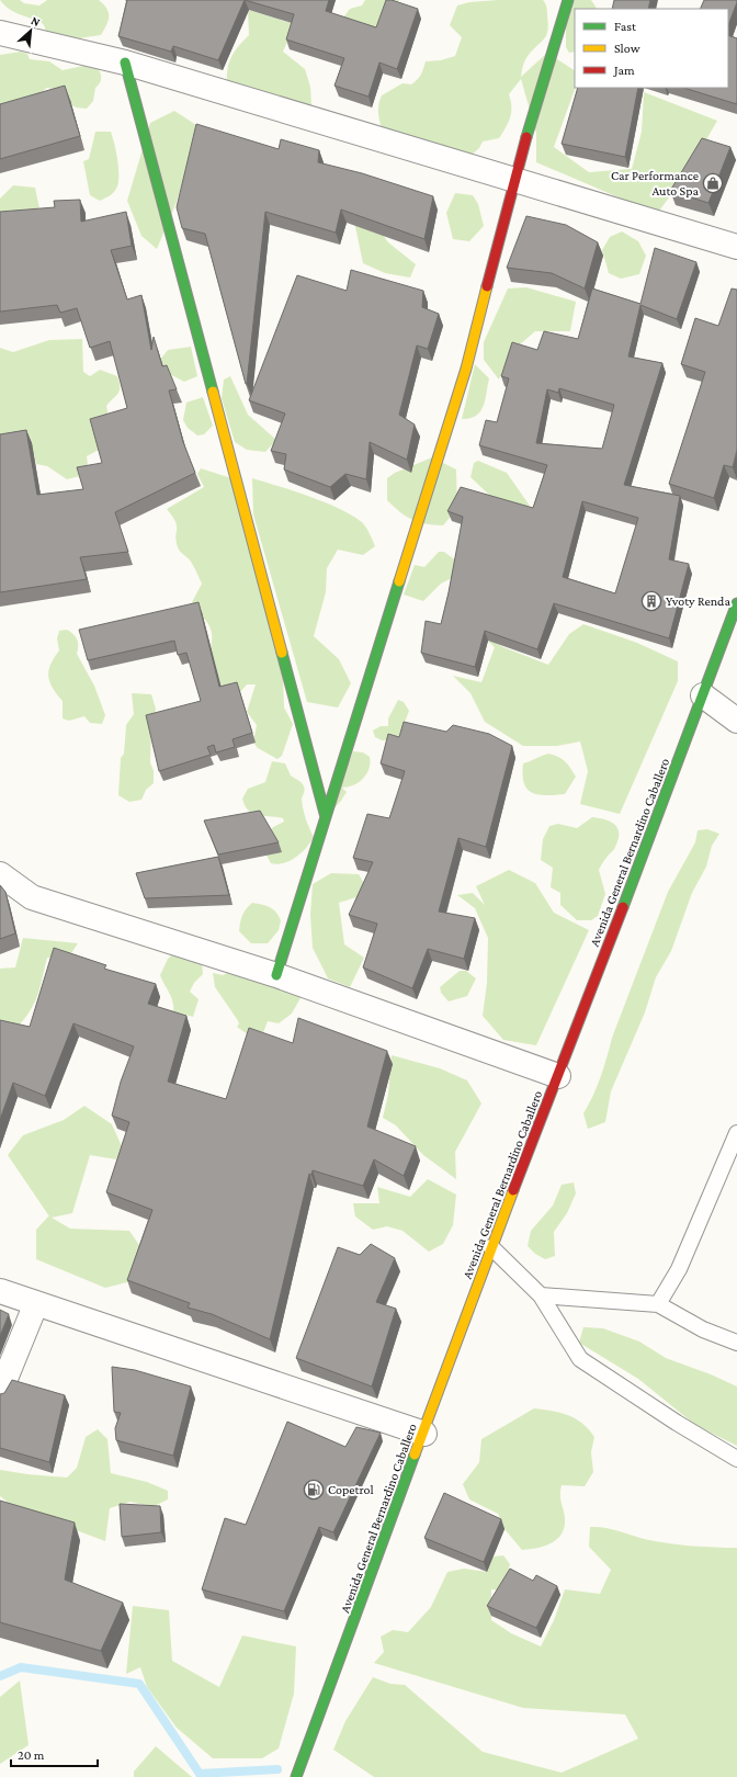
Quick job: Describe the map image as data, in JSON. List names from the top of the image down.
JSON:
{
  "streets": {
    "street": ["Avenida General Bernardino Caballero"]
  },
  "places": {
    "shop": ["Car Performance Auto Spa"],
    "building": ["Yvoty Renda"],
    "fuel station": ["Copetrol"]
  },
  "legend": ["Fast", "Slow", "Jam"],
  "scale_bar": "20 m",
  "north": "top right"
}
